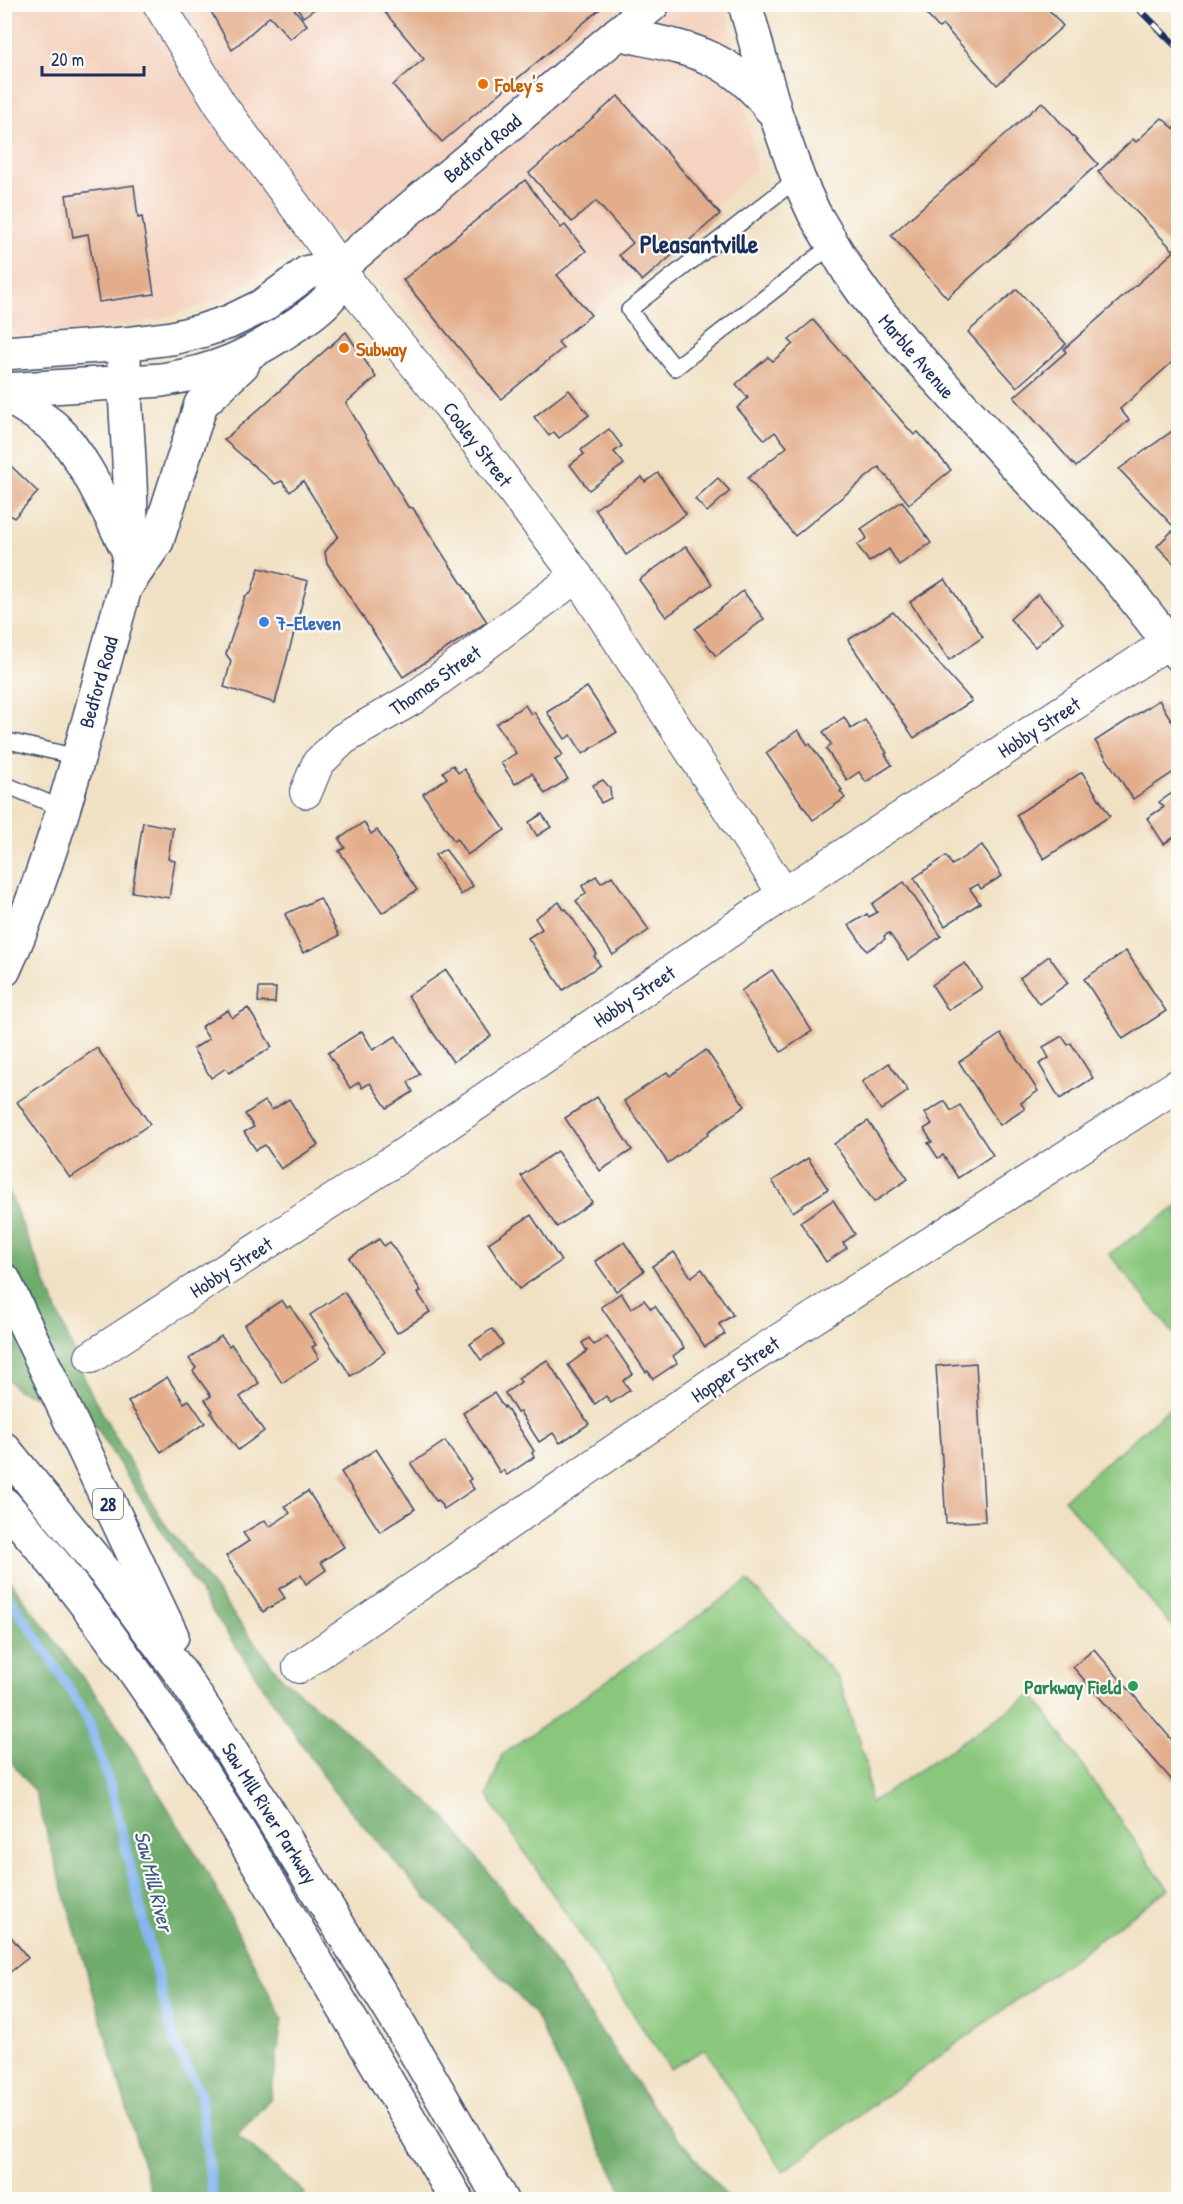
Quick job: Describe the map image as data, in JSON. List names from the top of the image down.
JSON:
{
  "streets": {
    "main road": [
      "Bedford Road",
      "Marble Avenue",
      "28",
      "Saw Mill River Parkway"
    ],
    "street": [
      "Cooley Street",
      "Thomas Street",
      "Hobby Street",
      "Hopper Street"
    ]
  },
  "crossings": [
    ["Bedford Road", "Cooley Street"],
    ["Marble Avenue", "Hobby Street"],
    ["Cooley Street", "Thomas Street"],
    ["Cooley Street", "Hobby Street"],
    ["28", "Saw Mill River Parkway"]
  ],
  "districts": ["Pleasantville"],
  "water": ["Saw Mill River"],
  "places": [
    "Foley's",
    "Subway",
    "7-Eleven",
    "Parkway Field"
  ],
  "scale_bar": "20 m"
}
